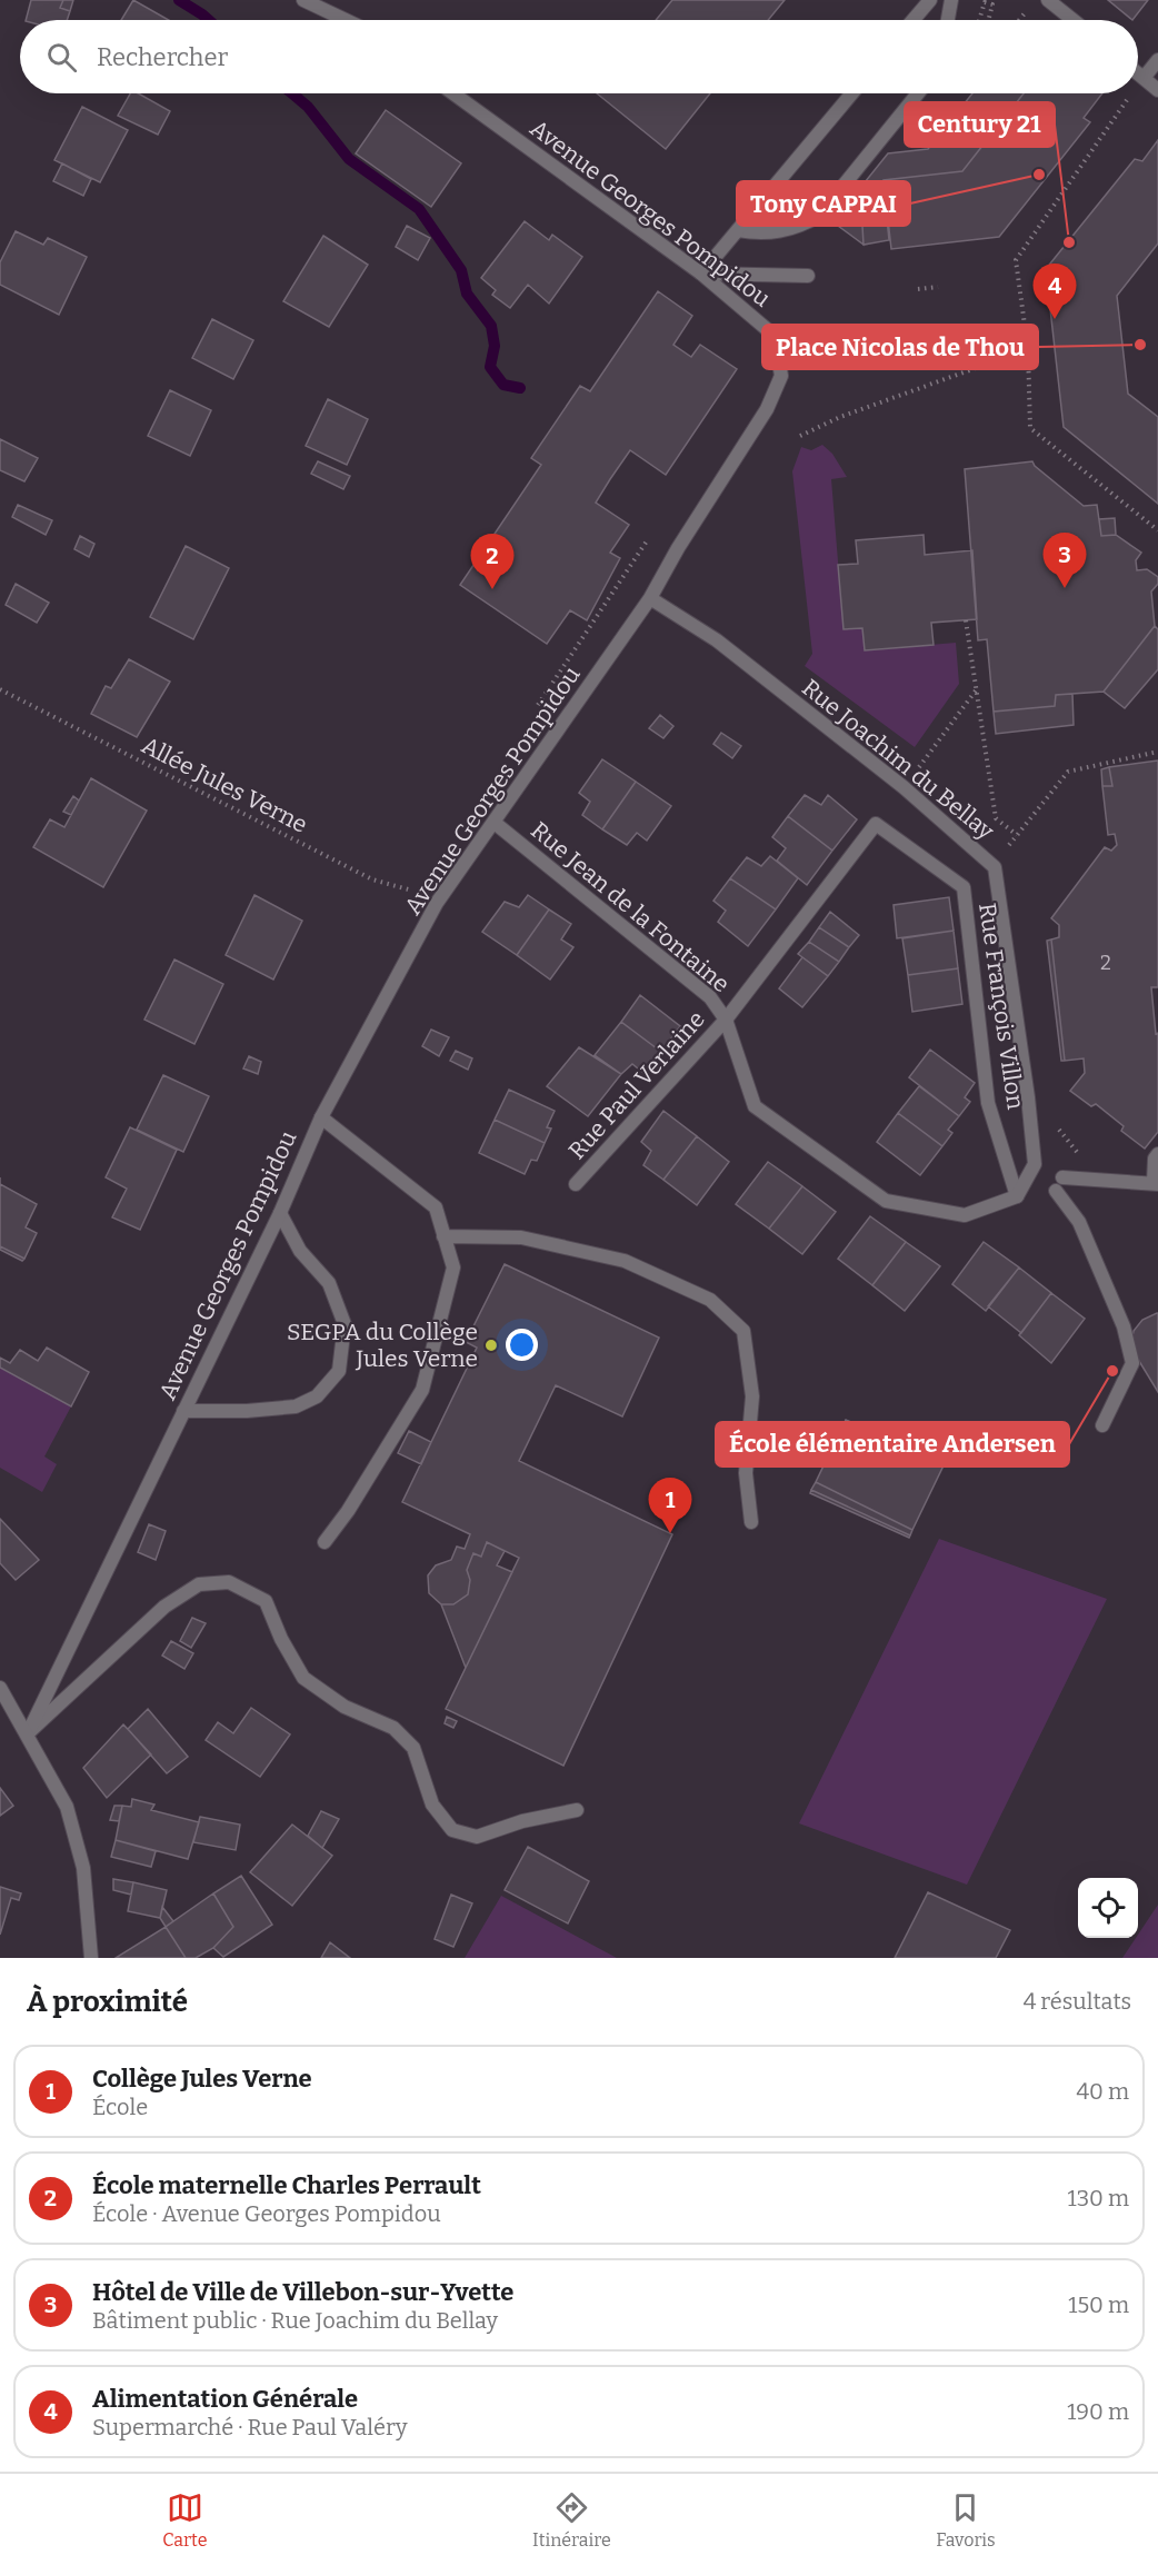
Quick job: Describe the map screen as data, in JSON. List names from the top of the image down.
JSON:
{
  "streets": {
    "street": [
      "Avenue Georges Pompidou",
      "Rue Joachim du Bellay",
      "Rue Jean de la Fontaine",
      "Rue François Villon",
      "Rue Paul Verlaine"
    ],
    "path": ["Allée Jules Verne"]
  },
  "crossings": [
    ["Avenue Georges Pompidou", "Rue Joachim du Bellay"],
    ["Avenue Georges Pompidou", "Allée Jules Verne"],
    ["Avenue Georges Pompidou", "Rue Jean de la Fontaine"],
    ["Rue Jean de la Fontaine", "Rue François Villon"],
    ["Rue Jean de la Fontaine", "Rue Paul Verlaine"],
    ["Rue François Villon", "Rue Paul Verlaine"]
  ],
  "places": [
    "Tony CAPPAI",
    "Century 21",
    "Place Nicolas de Thou",
    "SEGPA du Collège Jules Verne",
    "École élémentaire Andersen"
  ],
  "house_numbers": ["2"],
  "page": {
    "search": "Rechercher",
    "pins": [
      "4",
      "3",
      "2",
      "1"
    ],
    "heading": ["À proximité", "4 résultats"],
    "list": [
      {
        "mark": "1",
        "name": "Collège Jules Verne",
        "note": "École",
        "value": "40 m"
      },
      {
        "mark": "2",
        "name": "École maternelle Charles Perrault",
        "note": "École · Avenue Georges Pompidou",
        "value": "130 m"
      },
      {
        "mark": "3",
        "name": "Hôtel de Ville de Villebon-sur-Yvette",
        "note": "Bâtiment public · Rue Joachim du Bellay",
        "value": "150 m"
      },
      {
        "mark": "4",
        "name": "Alimentation Générale",
        "note": "Supermarché · Rue Paul Valéry",
        "value": "190 m"
      }
    ],
    "nav": ["Carte", "Itinéraire", "Favoris"]
  }
}
